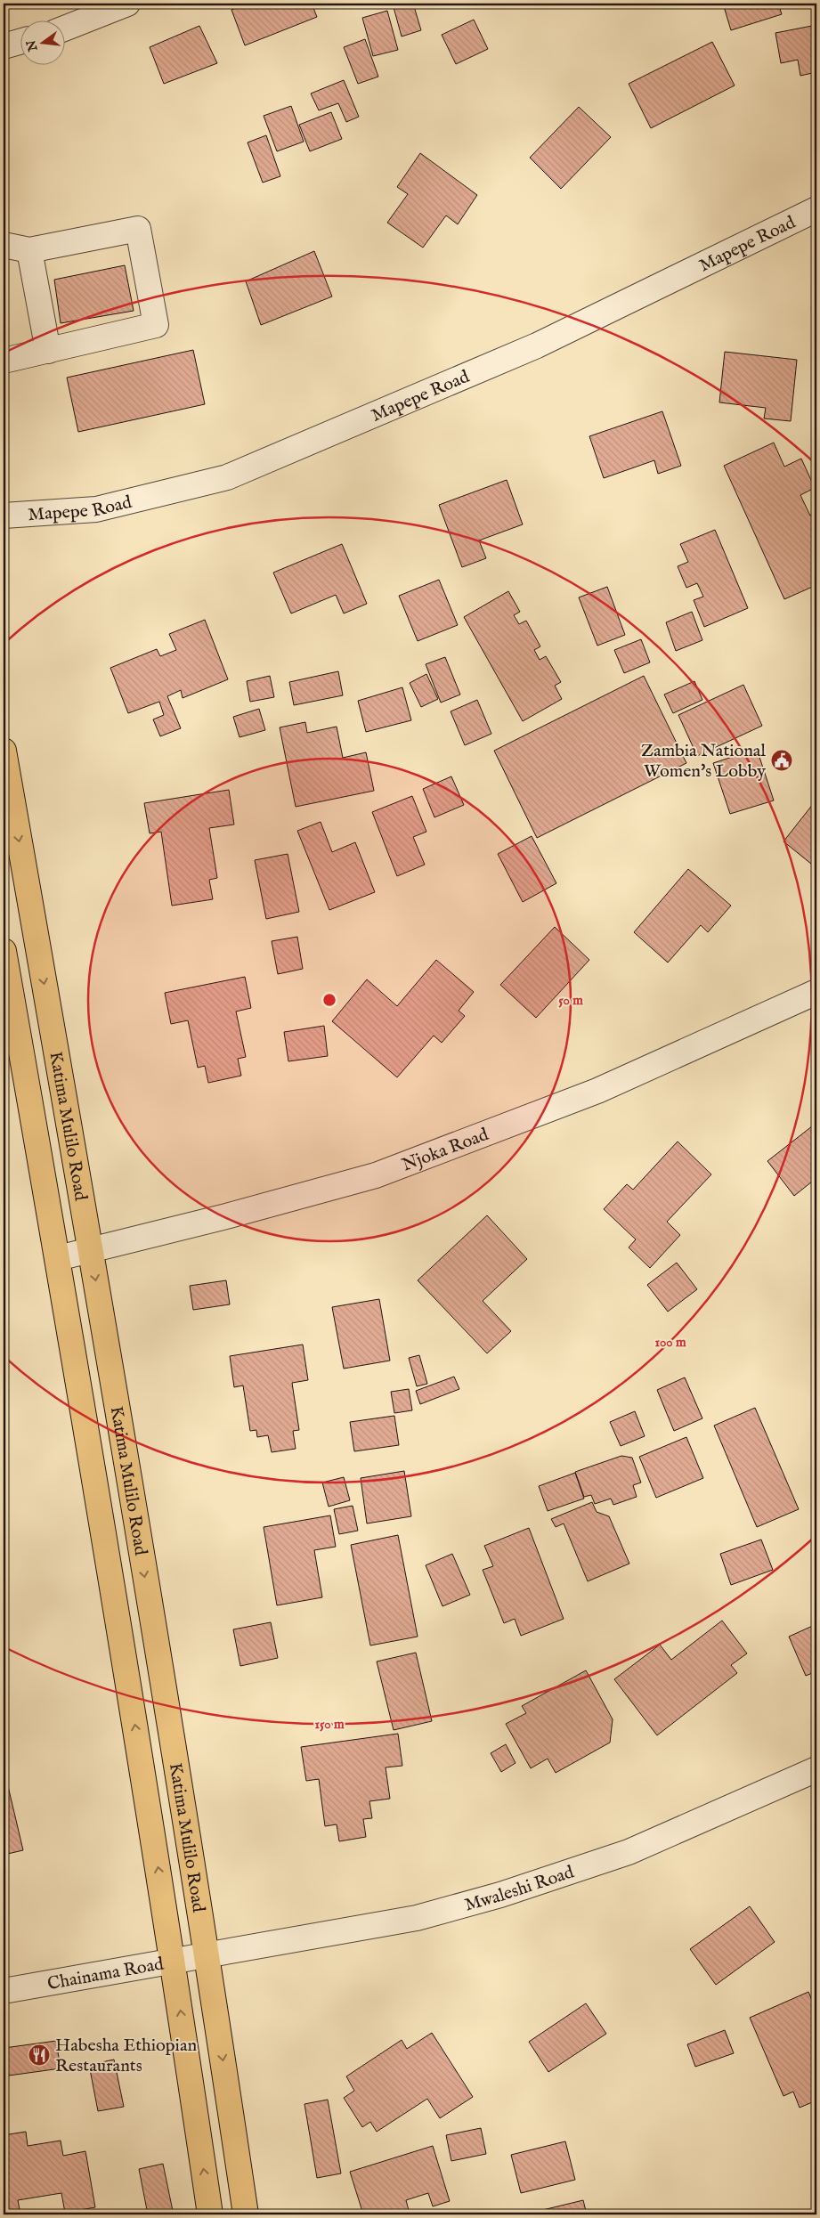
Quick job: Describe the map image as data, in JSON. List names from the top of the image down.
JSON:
{
  "streets": {
    "main road": ["Katima Mulilo Road"],
    "street": [
      "Mapepe Road",
      "Njoka Road",
      "Mwaleshi Road",
      "Chainama Road"
    ]
  },
  "crossings": [
    ["Katima Mulilo Road", "Njoka Road"],
    ["Katima Mulilo Road", "Mwaleshi Road"],
    ["Katima Mulilo Road", "Chainama Road"],
    ["Mwaleshi Road", "Chainama Road"]
  ],
  "places": {
    "public building": ["Zambia National Women's Lobby"],
    "restaurant": ["Habesha Ethiopian Restaurants"]
  },
  "north": "left",
  "rings": ["50 m", "100 m", "150 m"]
}
